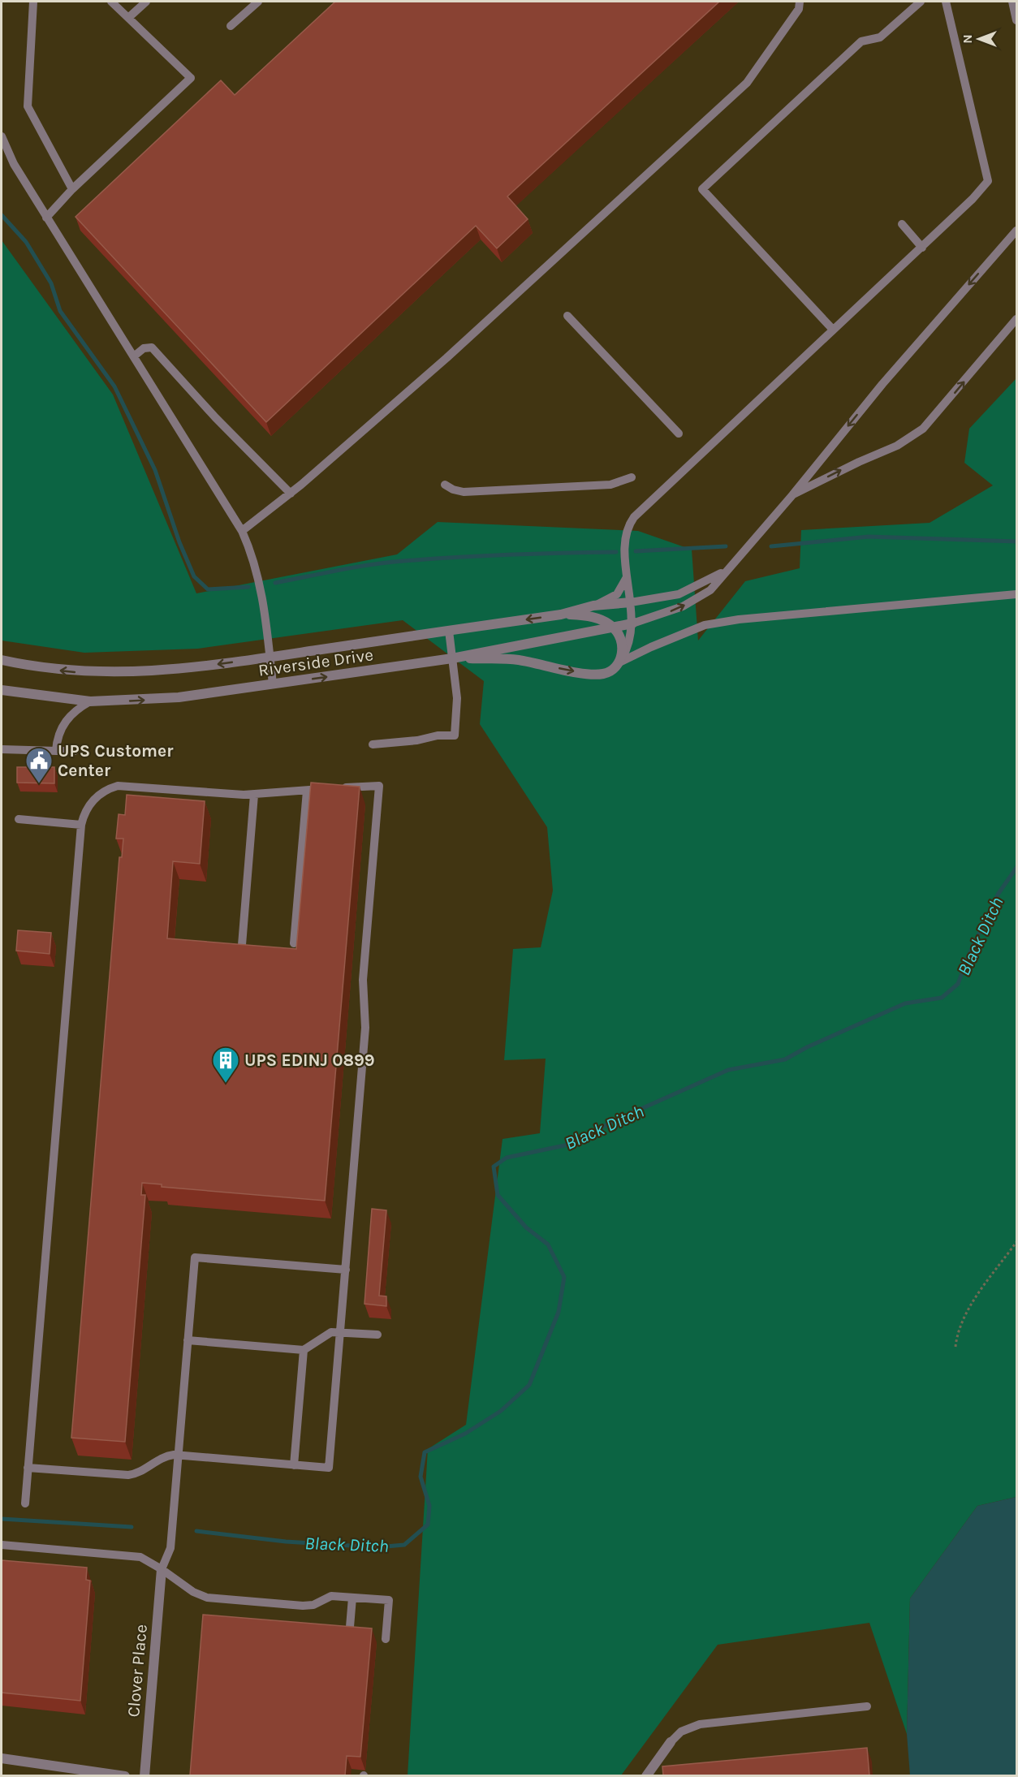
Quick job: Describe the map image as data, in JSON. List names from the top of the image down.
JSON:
{
  "streets": {
    "street": ["Riverside Drive", "Clover Place"]
  },
  "water": ["Black Ditch"],
  "places": {
    "public building": ["UPS Customer Center"],
    "building": ["UPS EDINJ 0899"]
  },
  "north": "left"
}
